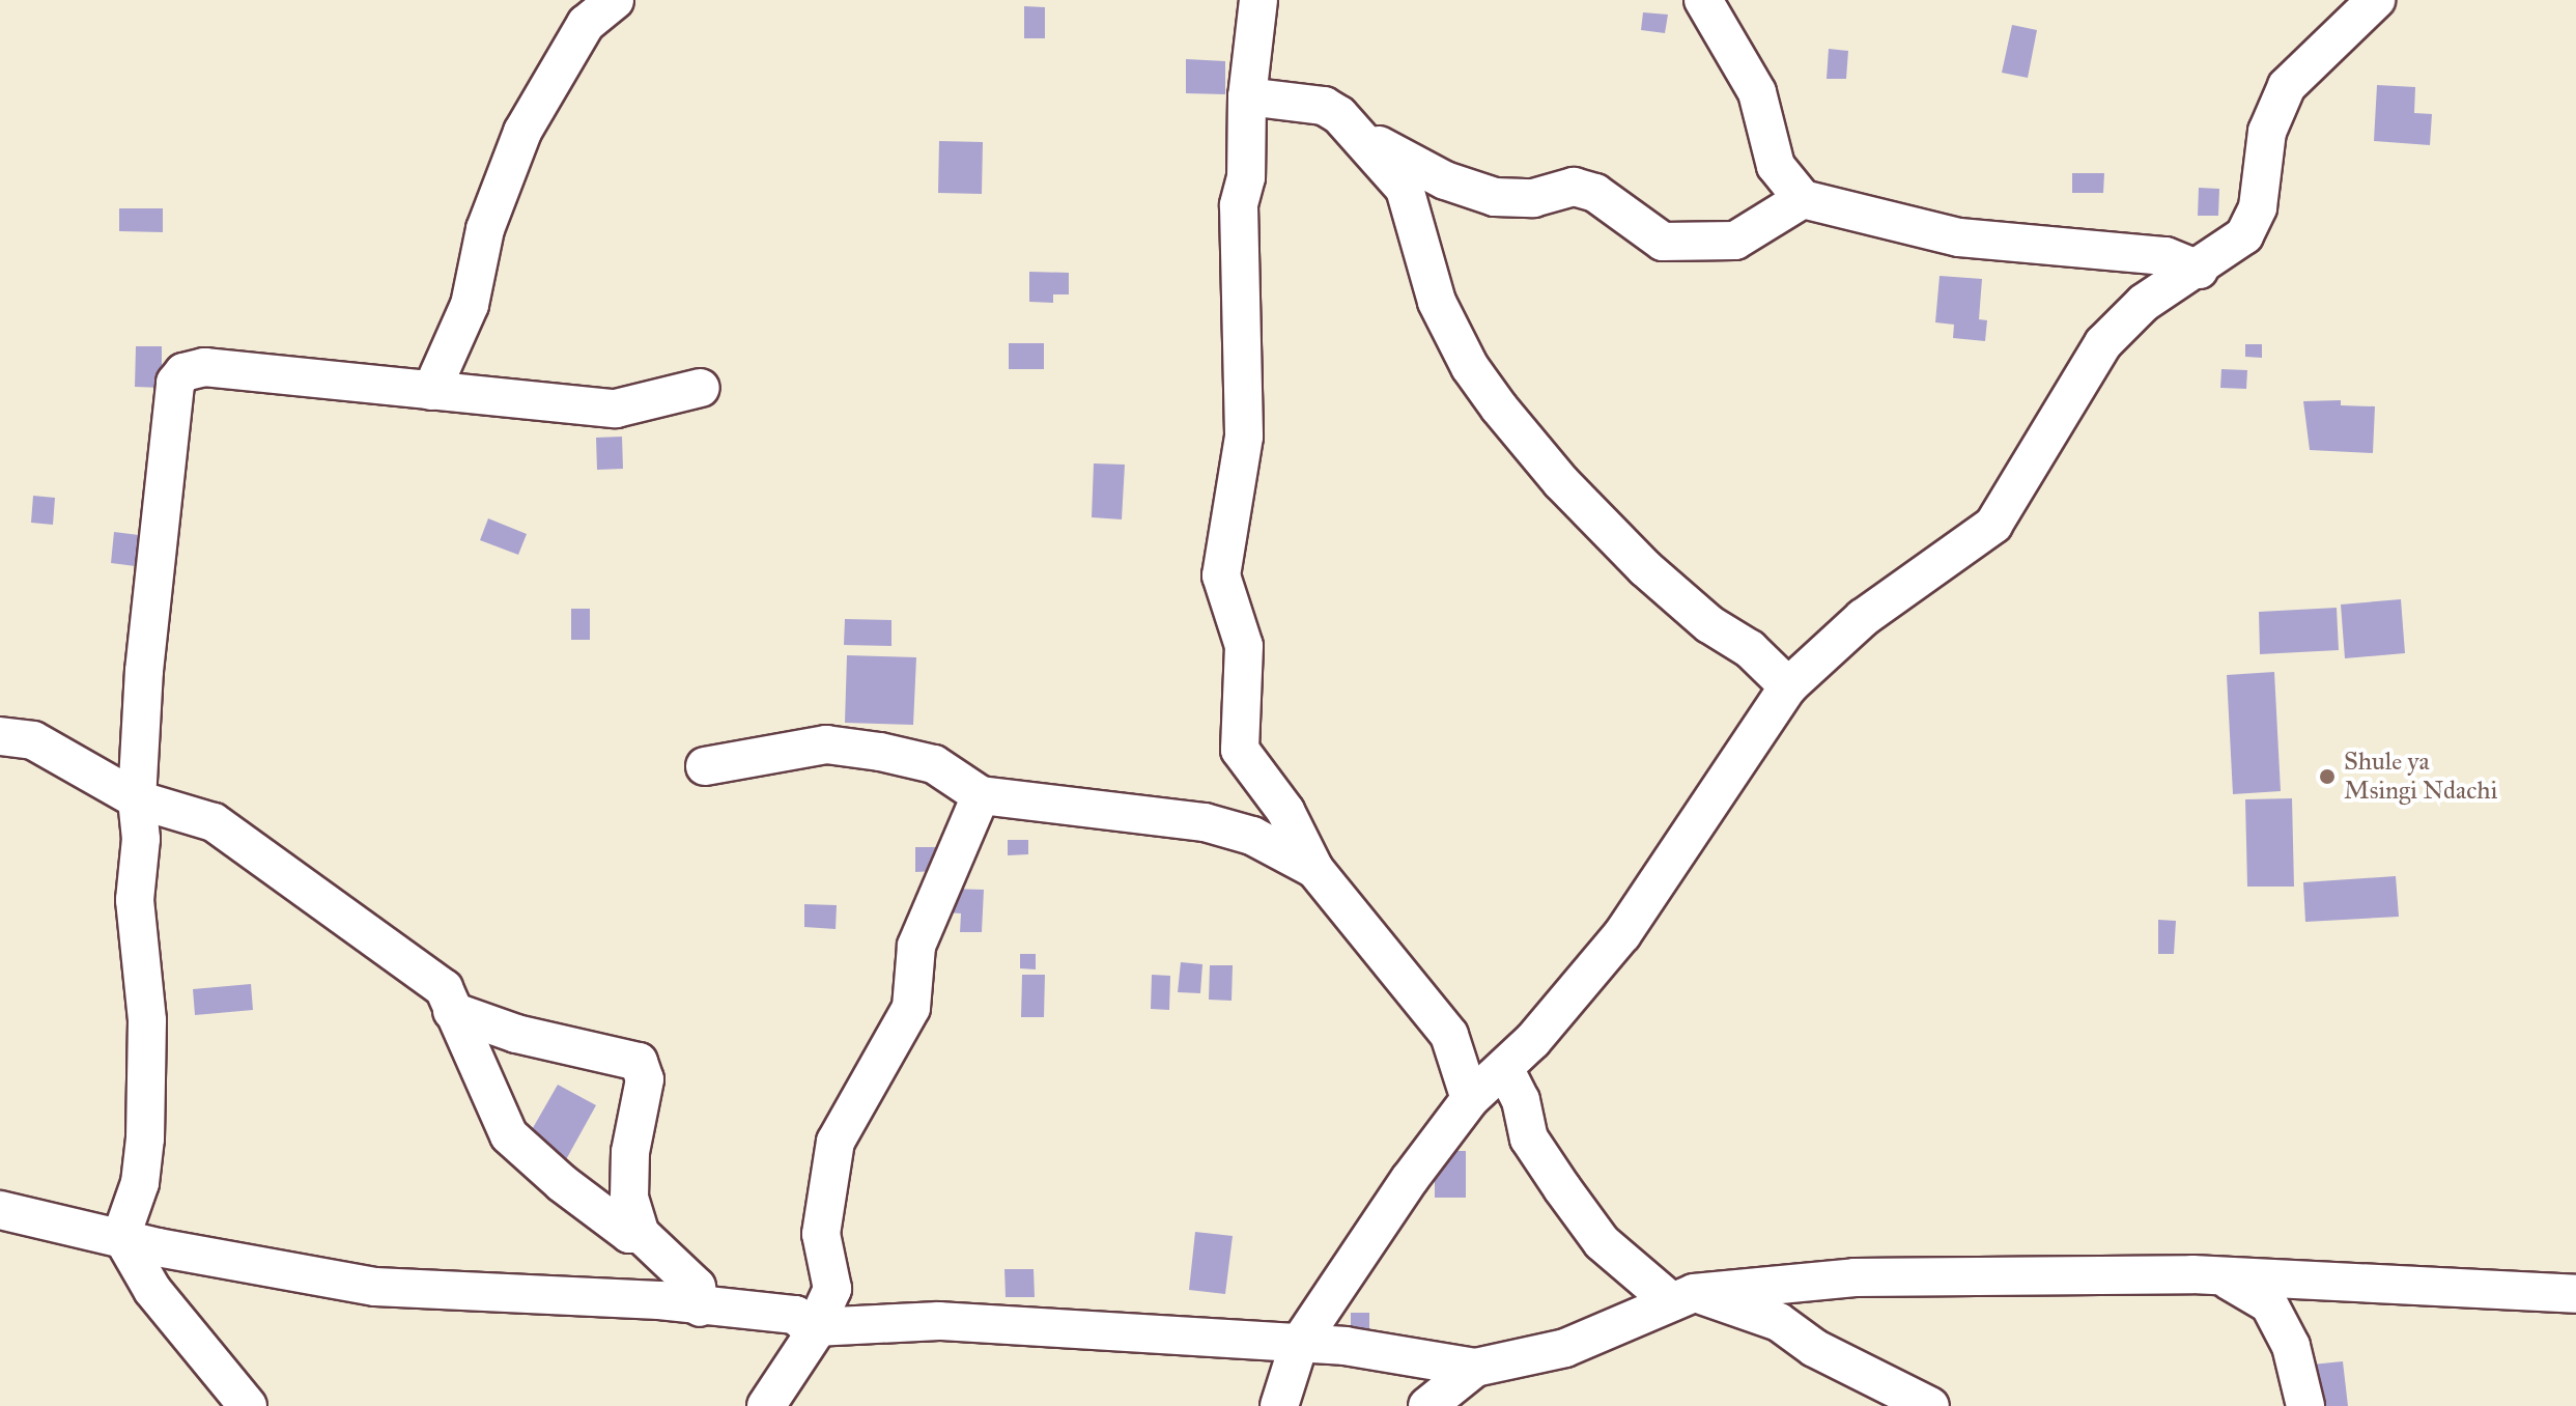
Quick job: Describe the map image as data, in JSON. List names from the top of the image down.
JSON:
{
  "places": ["Shule ya Msingi Ndachi"]
}
